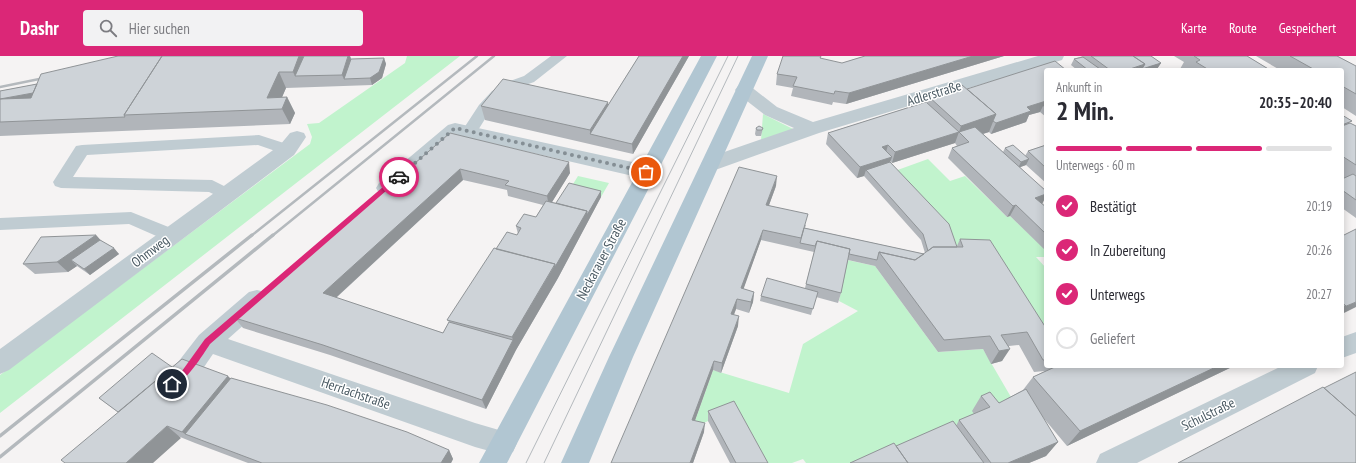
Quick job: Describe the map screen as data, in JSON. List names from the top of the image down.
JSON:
{
  "streets": {
    "main road": ["Neckarauer Straße"],
    "street": [
      "Adlerstraße",
      "Ohmweg",
      "Herrlachstraße",
      "Schulstraße"
    ]
  },
  "crossings": [
    ["Neckarauer Straße", "Herrlachstraße"]
  ],
  "page": {
    "header": "Dashr",
    "search": "Hier suchen",
    "nav": ["Karte", "Route", "Gespeichert"],
    "heading": ["2 Min.", "Ankunft in", "20:35–20:40"],
    "bar": "Unterwegs · 60 m",
    "list": [
      ["Bestätigt", "20:19"],
      ["In Zubereitung", "20:26"],
      ["Unterwegs", "20:27"],
      "Geliefert"
    ]
  }
}
